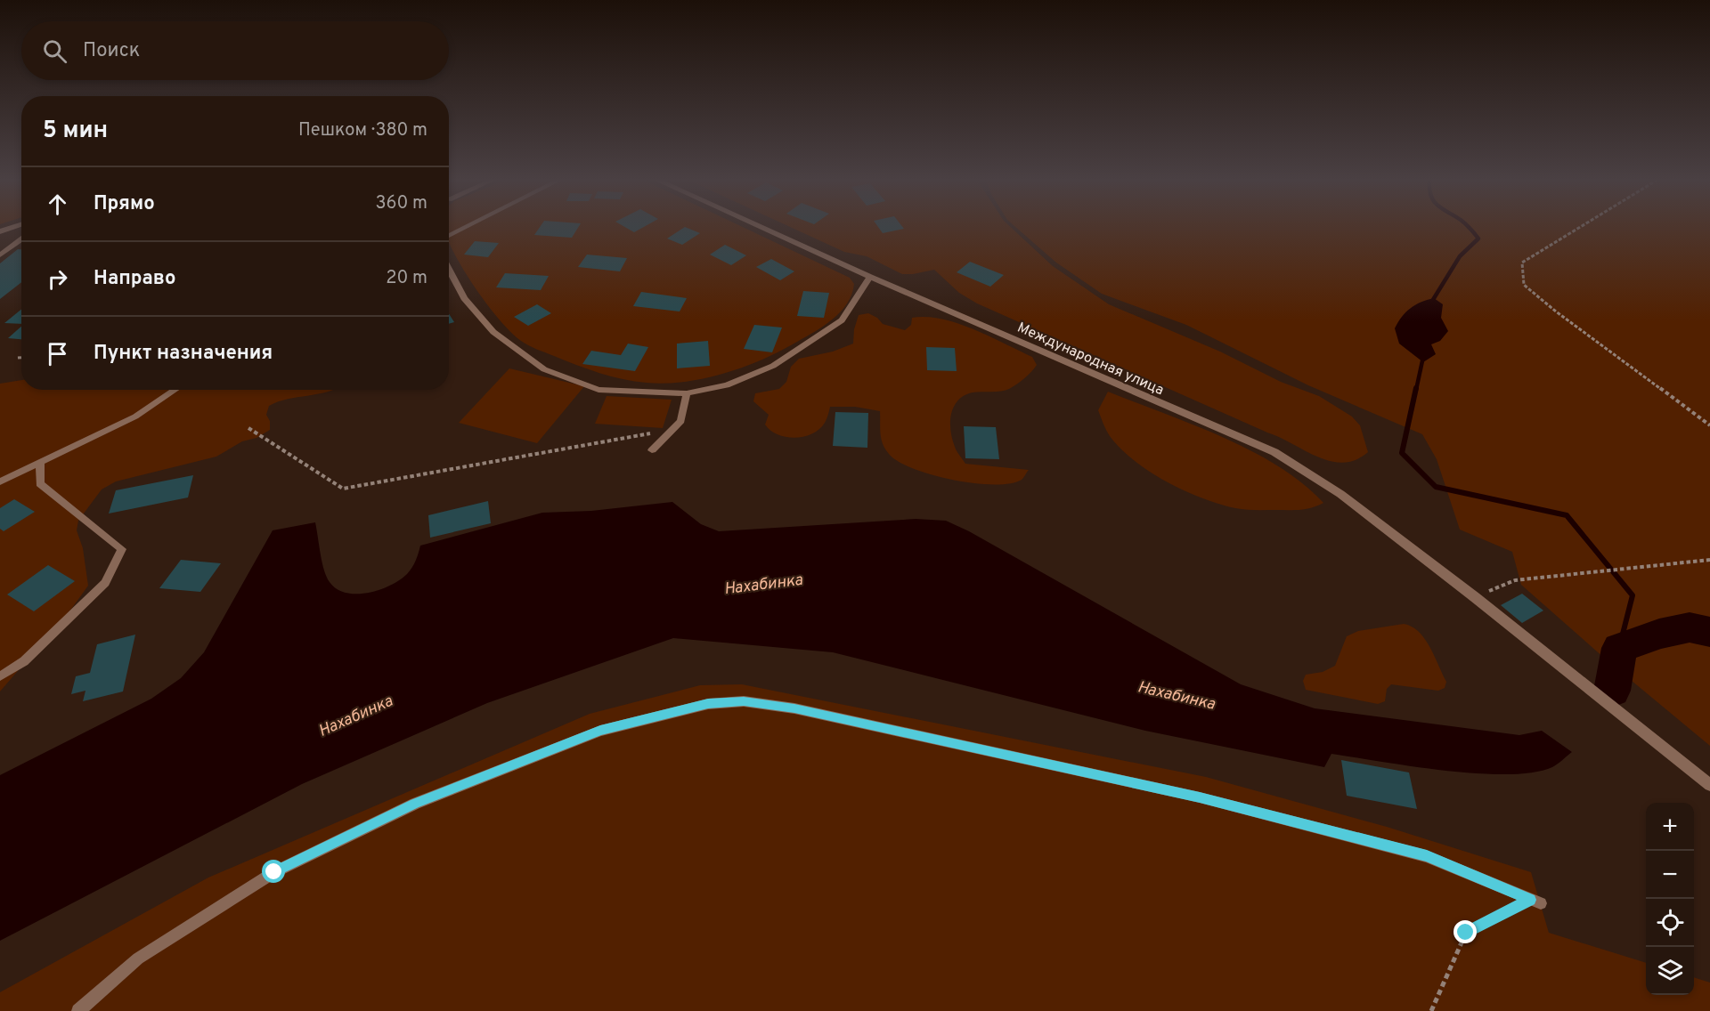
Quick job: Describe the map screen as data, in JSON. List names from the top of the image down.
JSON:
{
  "streets": {
    "street": ["Международная улица"]
  },
  "water": ["Нахабинка"],
  "page": {
    "search": "Поиск",
    "heading": ["5 мин", "Пешком · 380 m"],
    "list": [
      ["Прямо", "360 m"],
      ["Направо", "20 m"],
      "Пункт назначения"
    ],
    "map_buttons": ["+", "−"]
  }
}
